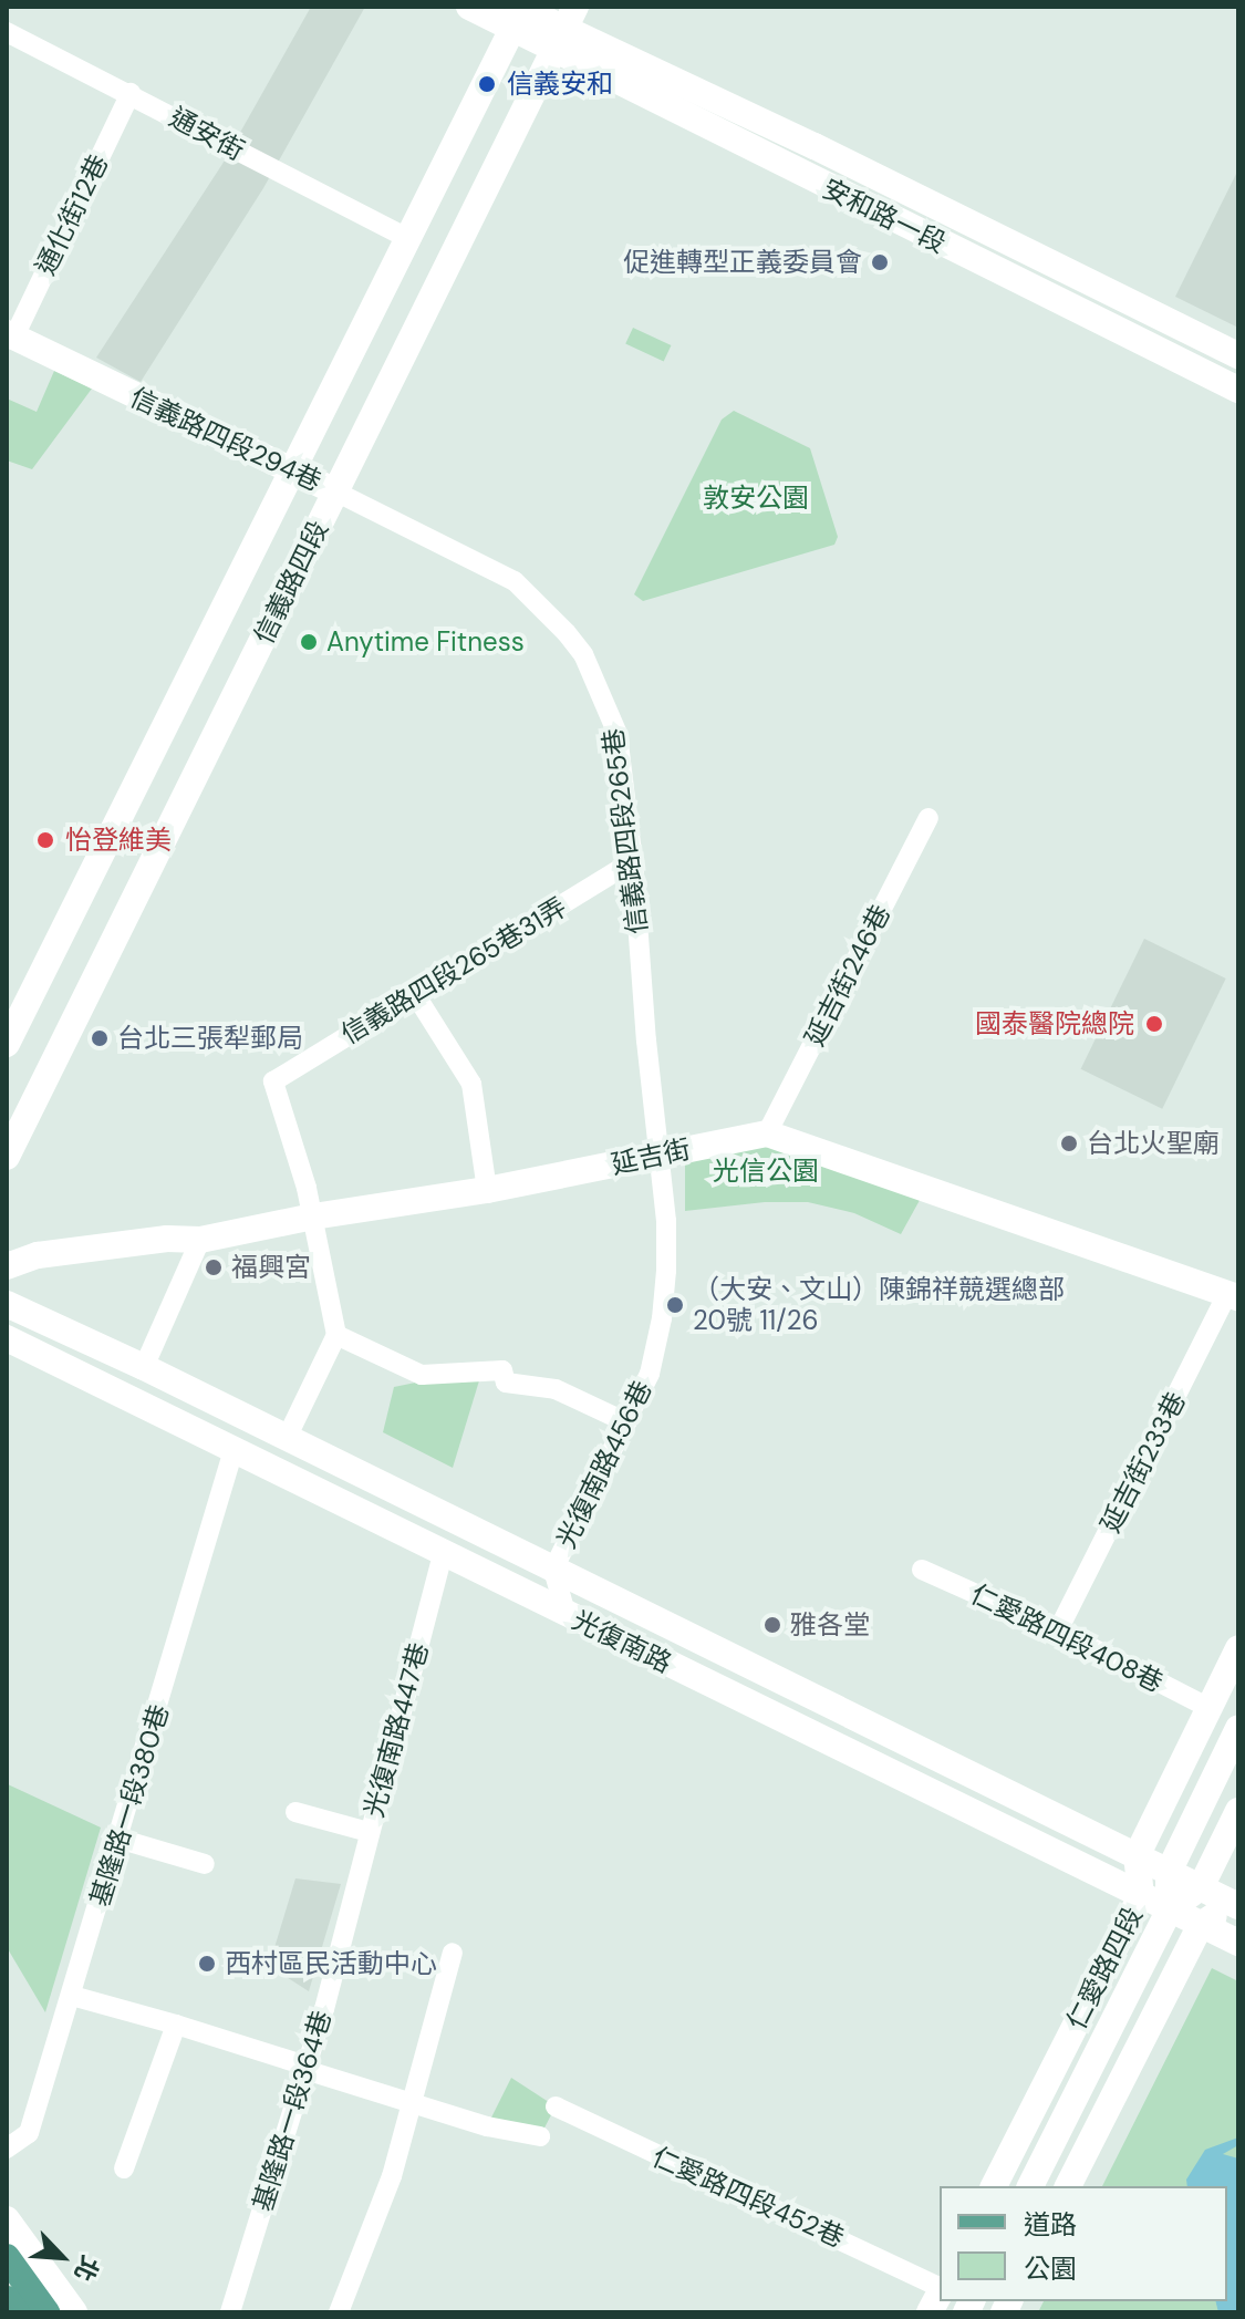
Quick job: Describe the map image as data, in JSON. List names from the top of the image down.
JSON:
{
  "streets": {
    "main road": [
      "安和路一段",
      "信義路四段294巷",
      "信義路四段",
      "延吉街",
      "光復南路",
      "仁愛路四段"
    ],
    "street": [
      "通安街",
      "通化街12巷",
      "信義路四段265巷",
      "信義路四段265巷31弄",
      "延吉街246巷",
      "延吉街233巷",
      "光復南路456巷",
      "仁愛路四段408巷",
      "光復南路447巷",
      "基隆路一段380巷",
      "基隆路一段364巷",
      "仁愛路四段452巷"
    ]
  },
  "crossings": [
    ["通安街", "通化街12巷"],
    ["通安街", "信義路四段"],
    ["通化街12巷", "信義路四段294巷"],
    ["安和路一段", "信義路四段"],
    ["信義路四段294巷", "信義路四段"],
    ["信義路四段294巷", "信義路四段265巷"],
    ["信義路四段", "信義路四段265巷"],
    ["信義路四段265巷", "信義路四段265巷31弄"],
    ["信義路四段265巷", "延吉街"],
    ["信義路四段265巷", "光復南路456巷"],
    ["信義路四段265巷31弄", "延吉街"],
    ["延吉街246巷", "延吉街"],
    ["延吉街", "光復南路456巷"],
    ["延吉街233巷", "仁愛路四段408巷"],
    ["光復南路456巷", "光復南路"],
    ["光復南路", "光復南路447巷"],
    ["光復南路", "基隆路一段380巷"],
    ["光復南路", "仁愛路四段"],
    ["光復南路447巷", "基隆路一段364巷"]
  ],
  "parks": ["敦安公園", "光信公園"],
  "places": [
    "信義安和",
    "促進轉型正義委員會",
    "Anytime Fitness",
    "怡登維美",
    "國泰醫院總院",
    "台北三張犁郵局",
    "台北火聖廟",
    "福興宮",
    "（大安、文山）陳錦祥競選總部 20號 11/26",
    "雅各堂",
    "西村區民活動中心"
  ],
  "legend": ["道路", "公園"],
  "north": "bottom right"
}
